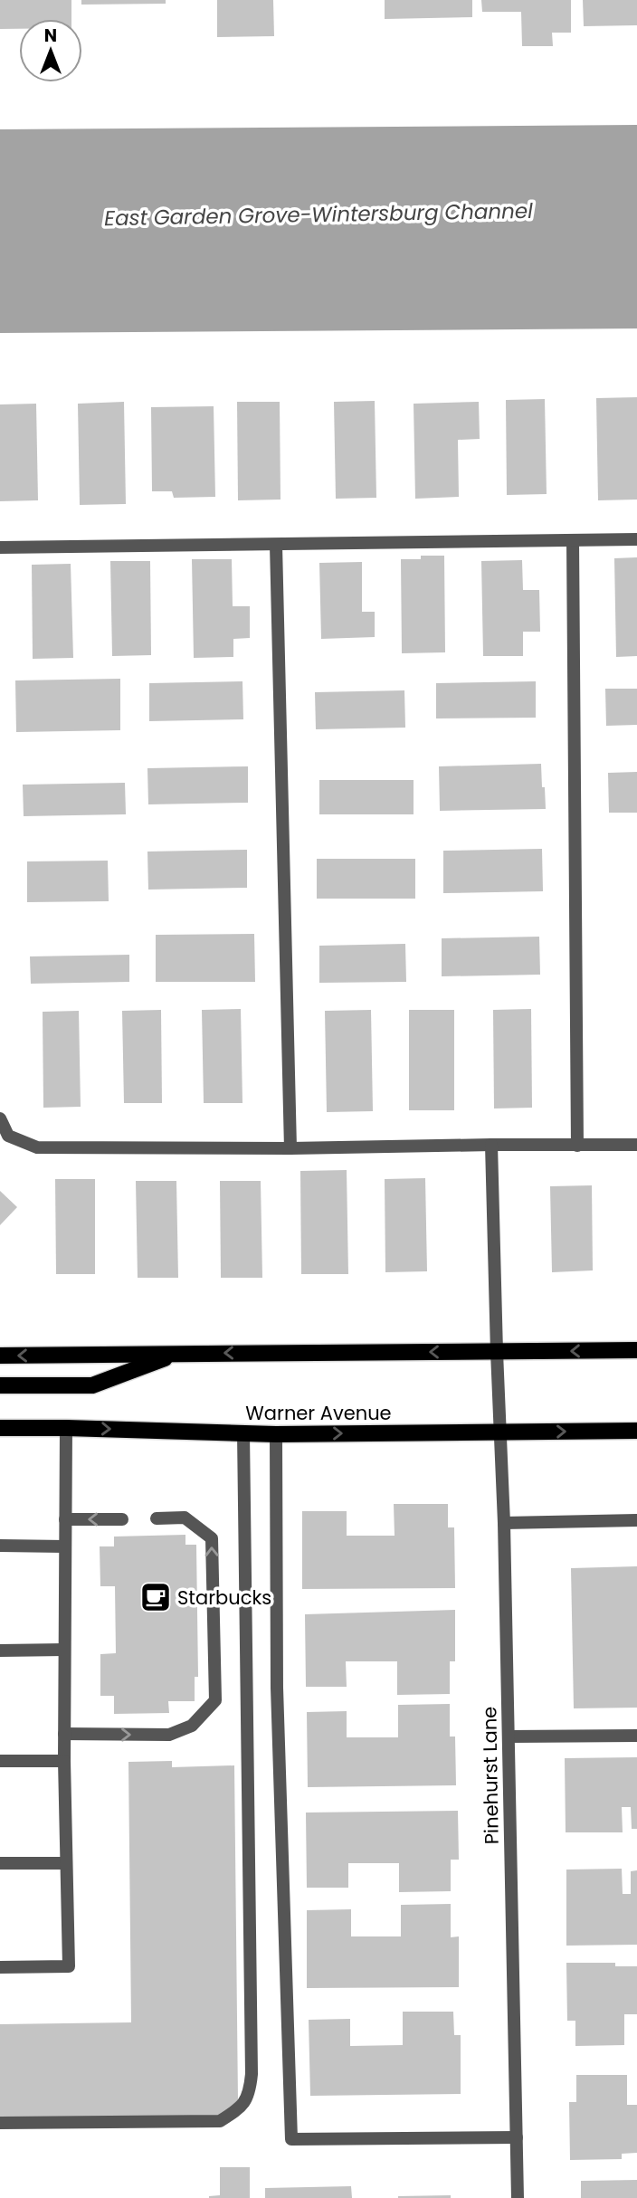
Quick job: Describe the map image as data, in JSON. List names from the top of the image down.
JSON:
{
  "streets": {
    "main road": ["Warner Avenue"],
    "street": ["Pinehurst Lane"]
  },
  "crossings": [
    ["Warner Avenue", "Pinehurst Lane"]
  ],
  "water": ["East Garden Grove-Wintersburg Channel"],
  "places": {
    "cafe": ["Starbucks"]
  },
  "north": "top"
}
